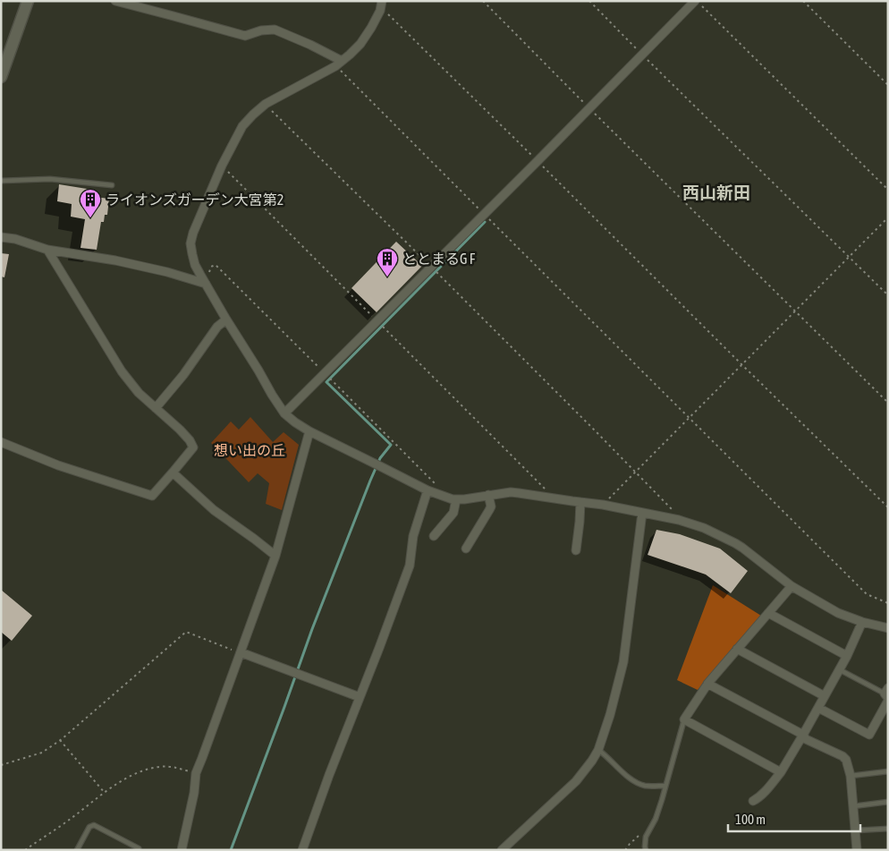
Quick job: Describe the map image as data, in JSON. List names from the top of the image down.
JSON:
{
  "districts": ["西山新田"],
  "parks": ["想い出の丘"],
  "places": {
    "building": ["ライオンズガーデン大宮第2", "ととまるG F"]
  },
  "scale_bar": "100 m"
}
